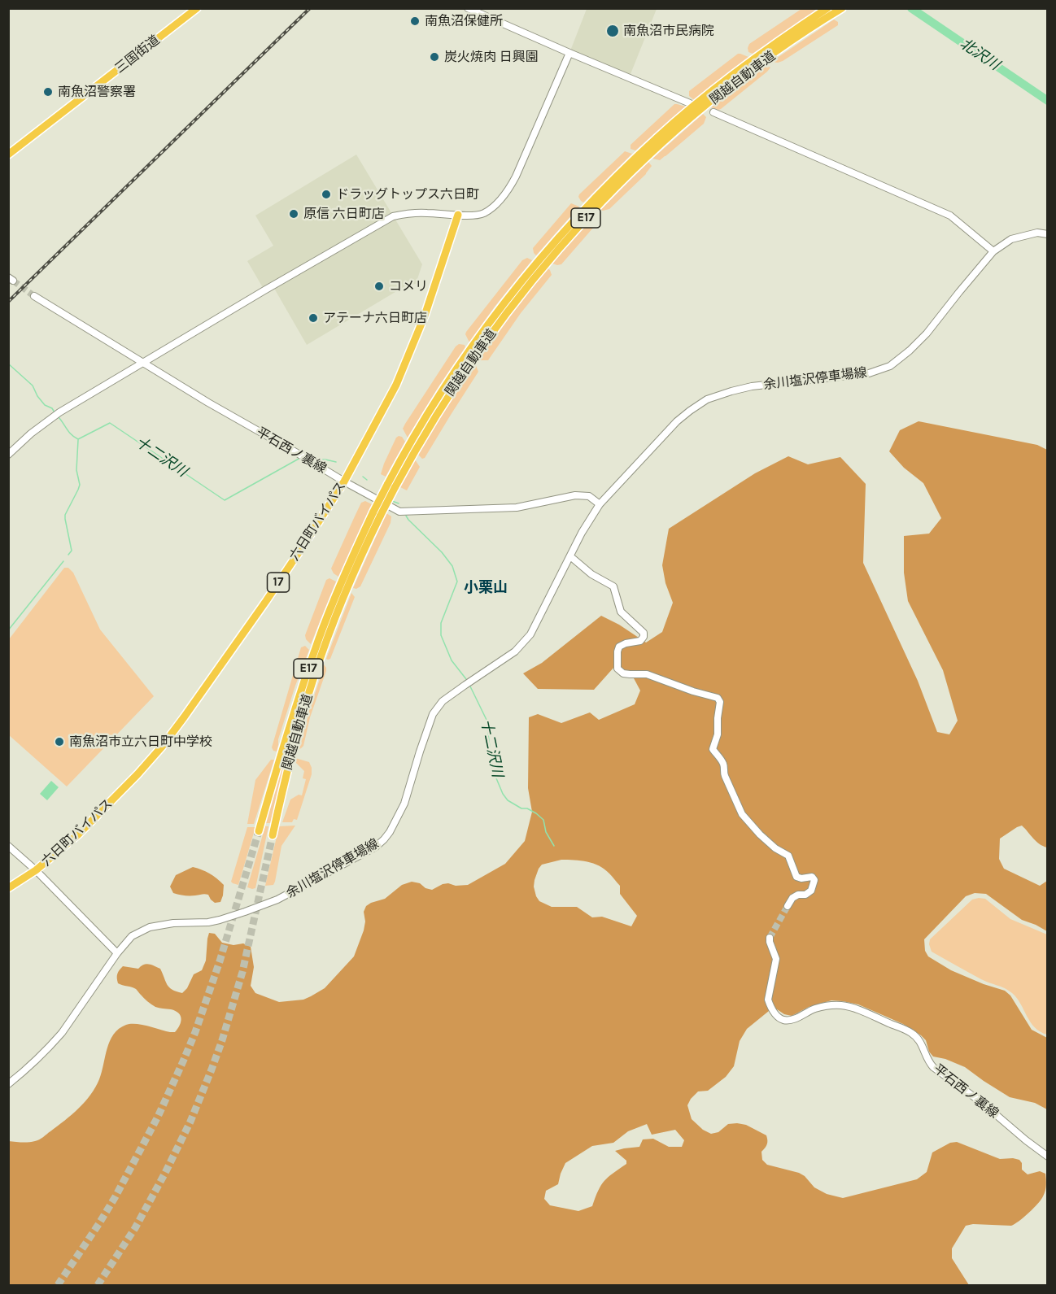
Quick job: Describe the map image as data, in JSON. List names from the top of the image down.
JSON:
{
  "streets": {
    "highway": [
      "三国街道",
      "関越自動車道",
      "E17",
      "六日町バイパス",
      "17"
    ],
    "main road": ["余川塩沢停車場線", "平石西ノ裏線"]
  },
  "crossings": [
    ["余川塩沢停車場線", "平石西ノ裏線"],
    ["平石西ノ裏線", "六日町バイパス"]
  ],
  "districts": ["小栗山"],
  "water": ["北沢川", "十二沢川"],
  "places": [
    "南魚沼保健所",
    "南魚沼市民病院",
    "炭火焼肉 日興園",
    "南魚沼警察署",
    "ドラッグトップス六日町",
    "原信 六日町店",
    "コメリ",
    "アテーナ六日町店",
    "南魚沼市立六日町中学校"
  ]
}
